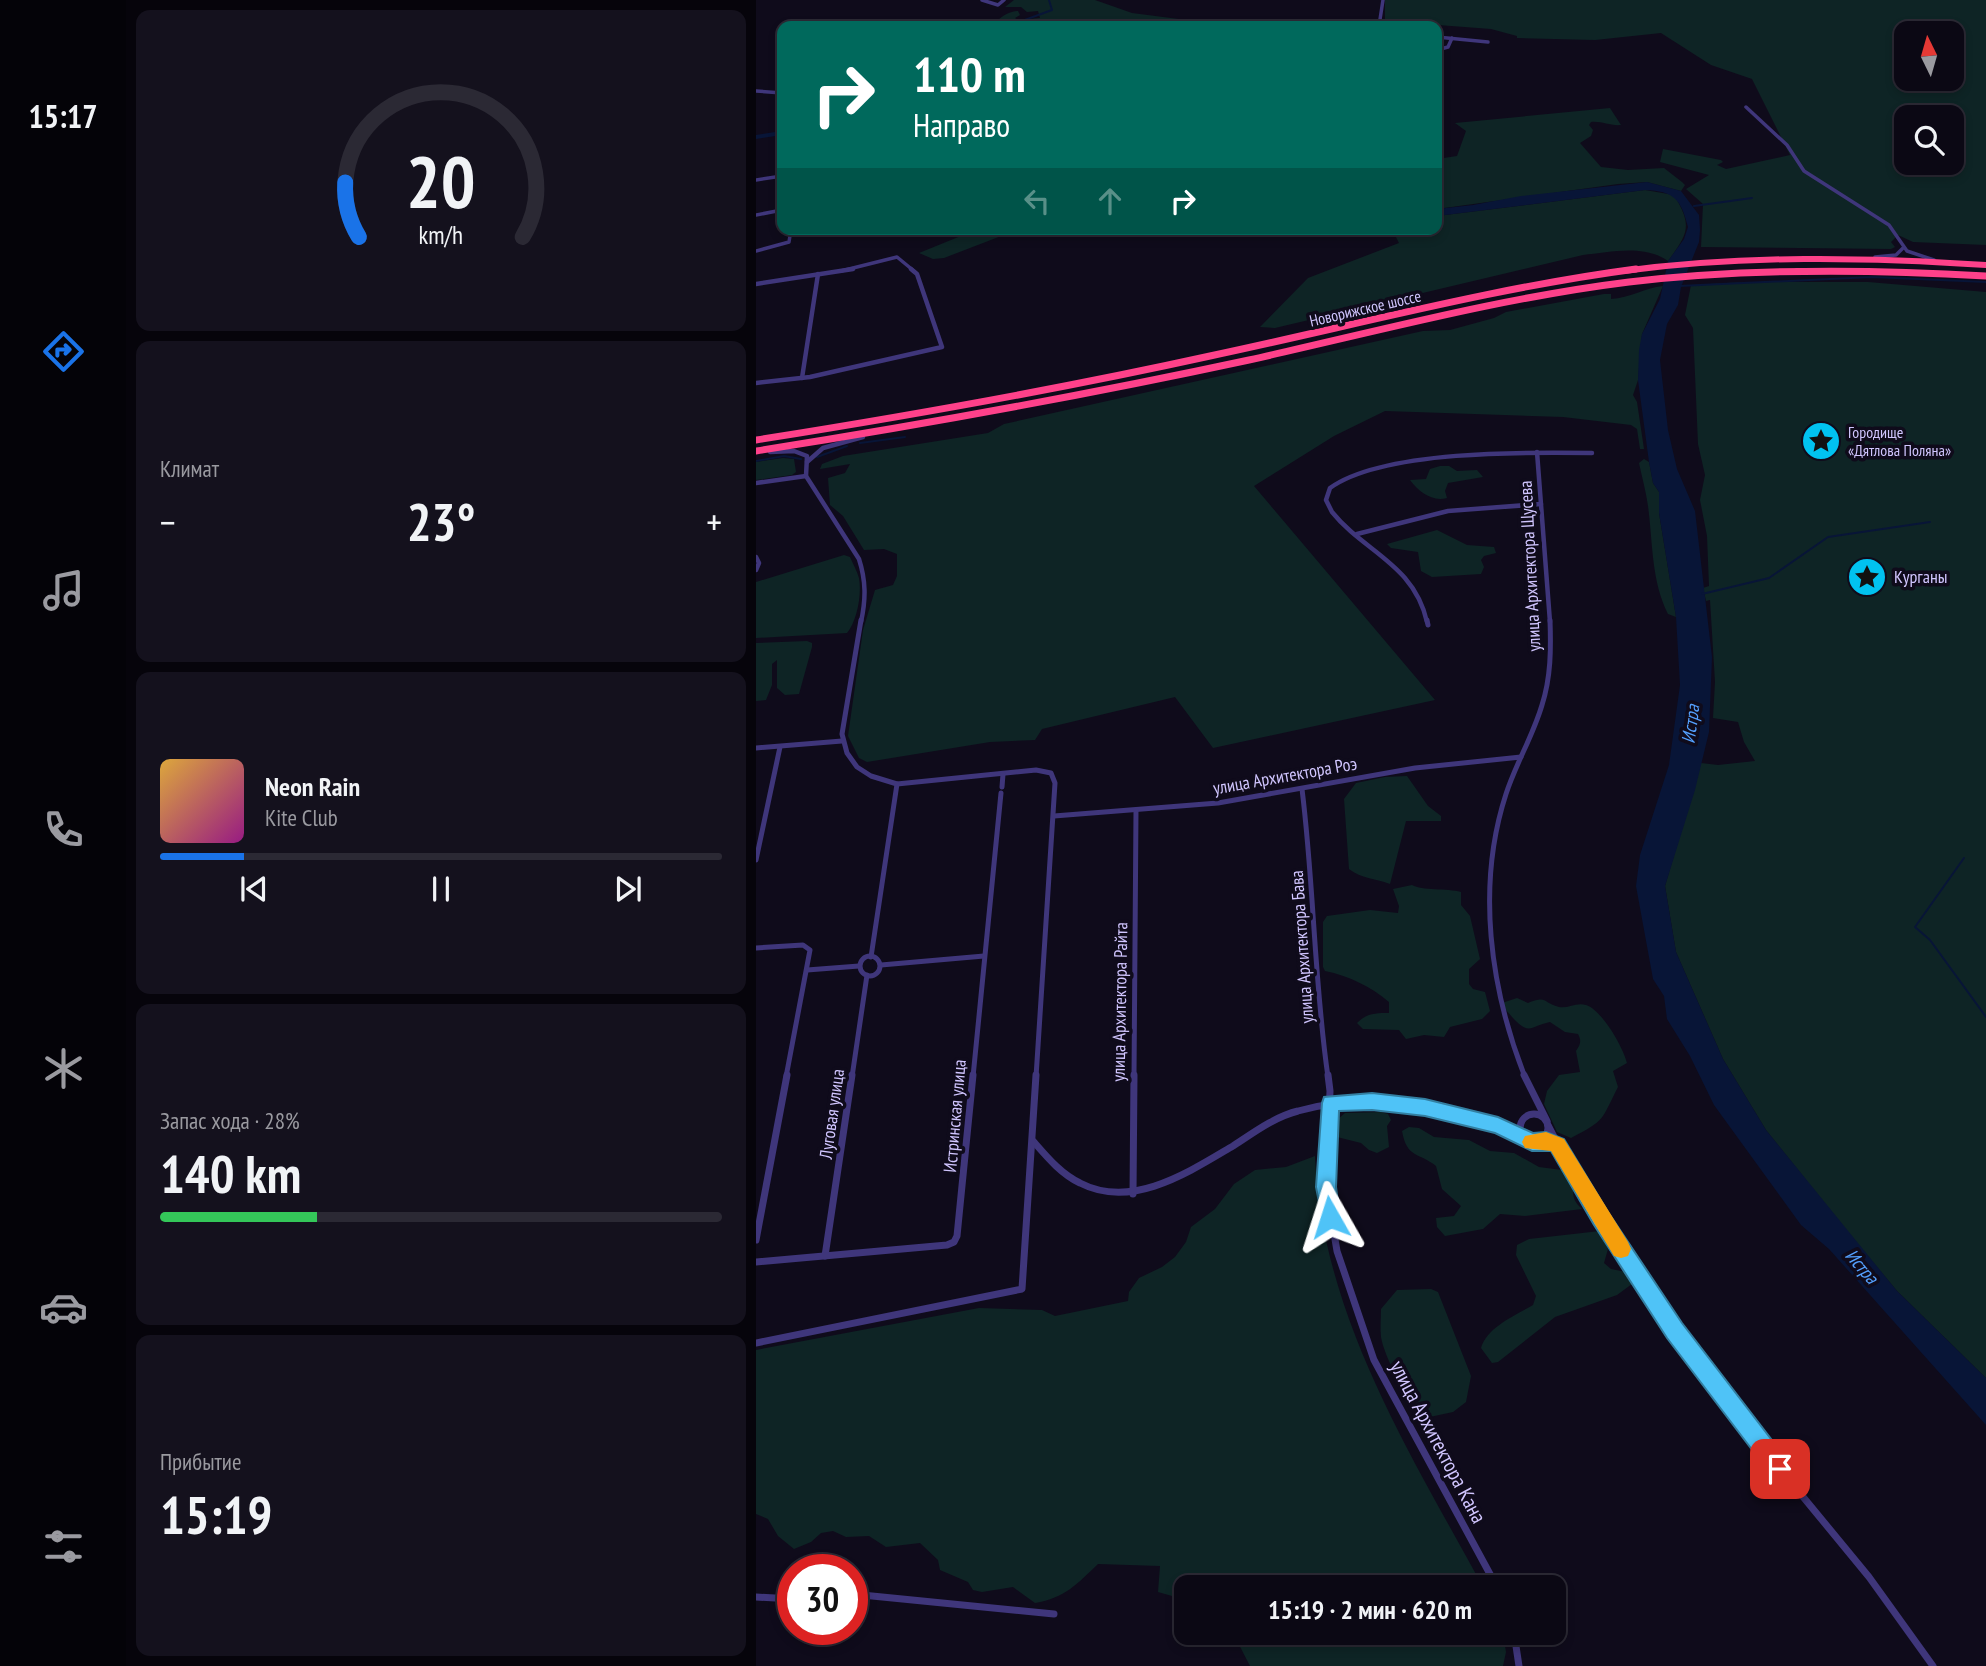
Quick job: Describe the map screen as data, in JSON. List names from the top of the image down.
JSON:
{
  "streets": {
    "highway": ["Новорижское шоссе"],
    "street": [
      "улица Архитектора Щусева",
      "улица Архитектора Роэ",
      "улица Архитектора Бава",
      "улица Архитектора Райта",
      "Луговая улица",
      "Истринская улица",
      "улица Архитектора Кана"
    ]
  },
  "crossings": [
    ["улица Архитектора Щусева", "улица Архитектора Роэ"],
    ["улица Архитектора Роэ", "улица Архитектора Бава"],
    ["улица Архитектора Роэ", "улица Архитектора Райта"],
    ["улица Архитектора Бава", "улица Архитектора Кана"],
    ["Луговая улица", "Истринская улица"]
  ],
  "water": ["Истра"],
  "places": {
    "place": ["Городище «Дятлова Поляна»", "Курганы"]
  },
  "north": "top",
  "page": {
    "tabs": "15:17",
    "turn": ["110 m", "Направо"],
    "tile": [
      "Климат",
      ["Запас хода · 28%", "140 km"],
      ["Прибытие", "15:19"]
    ],
    "heat": ["−", "23°", "+"],
    "song": ["Neon Rain", "Kite Club"],
    "limit": "30",
    "trip": "15:19 · 2 мин · 620 m",
    "gauge": ["20", "km/h"]
  }
}
